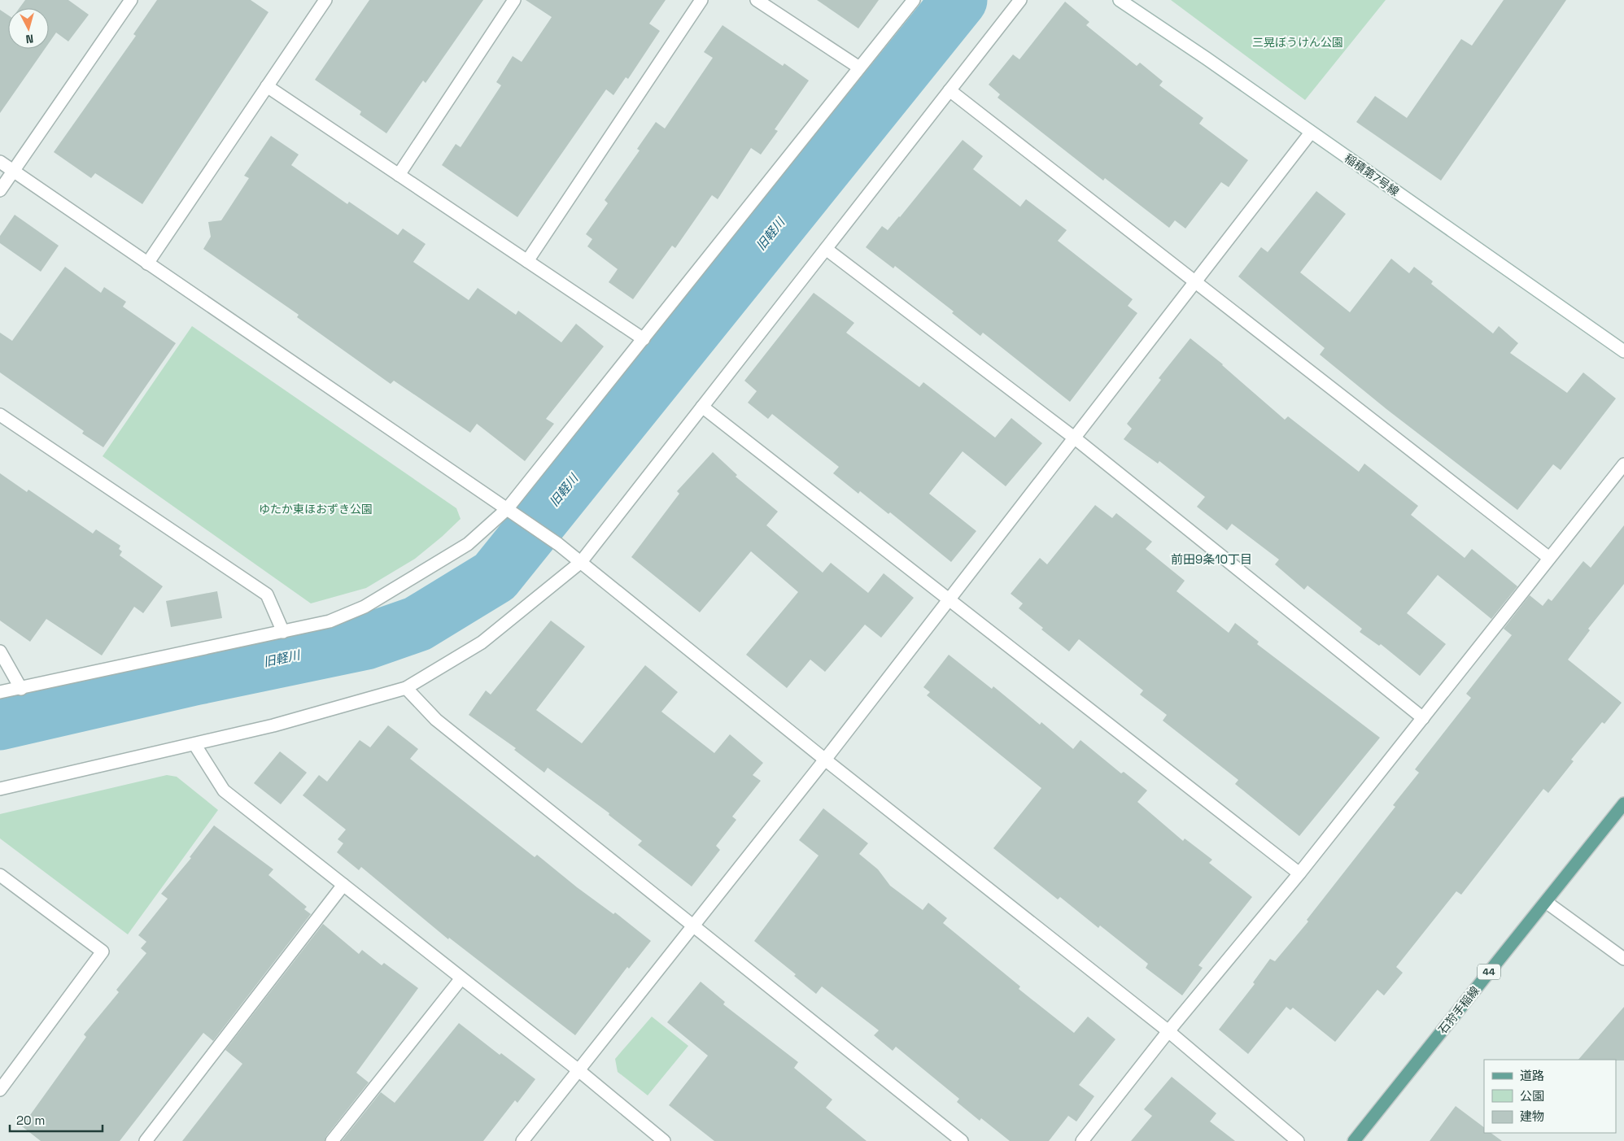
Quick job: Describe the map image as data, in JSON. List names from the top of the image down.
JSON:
{
  "streets": {
    "main road": ["44", "石狩手稲線"],
    "street": ["稲積第7号線"]
  },
  "districts": ["前田9条10丁目"],
  "water": ["旧軽川"],
  "parks": ["三晃ぼうけん公園", "ゆたか東ほおずき公園"],
  "legend": ["道路", "公園", "建物"],
  "scale_bar": "20 m",
  "north": "bottom"
}
